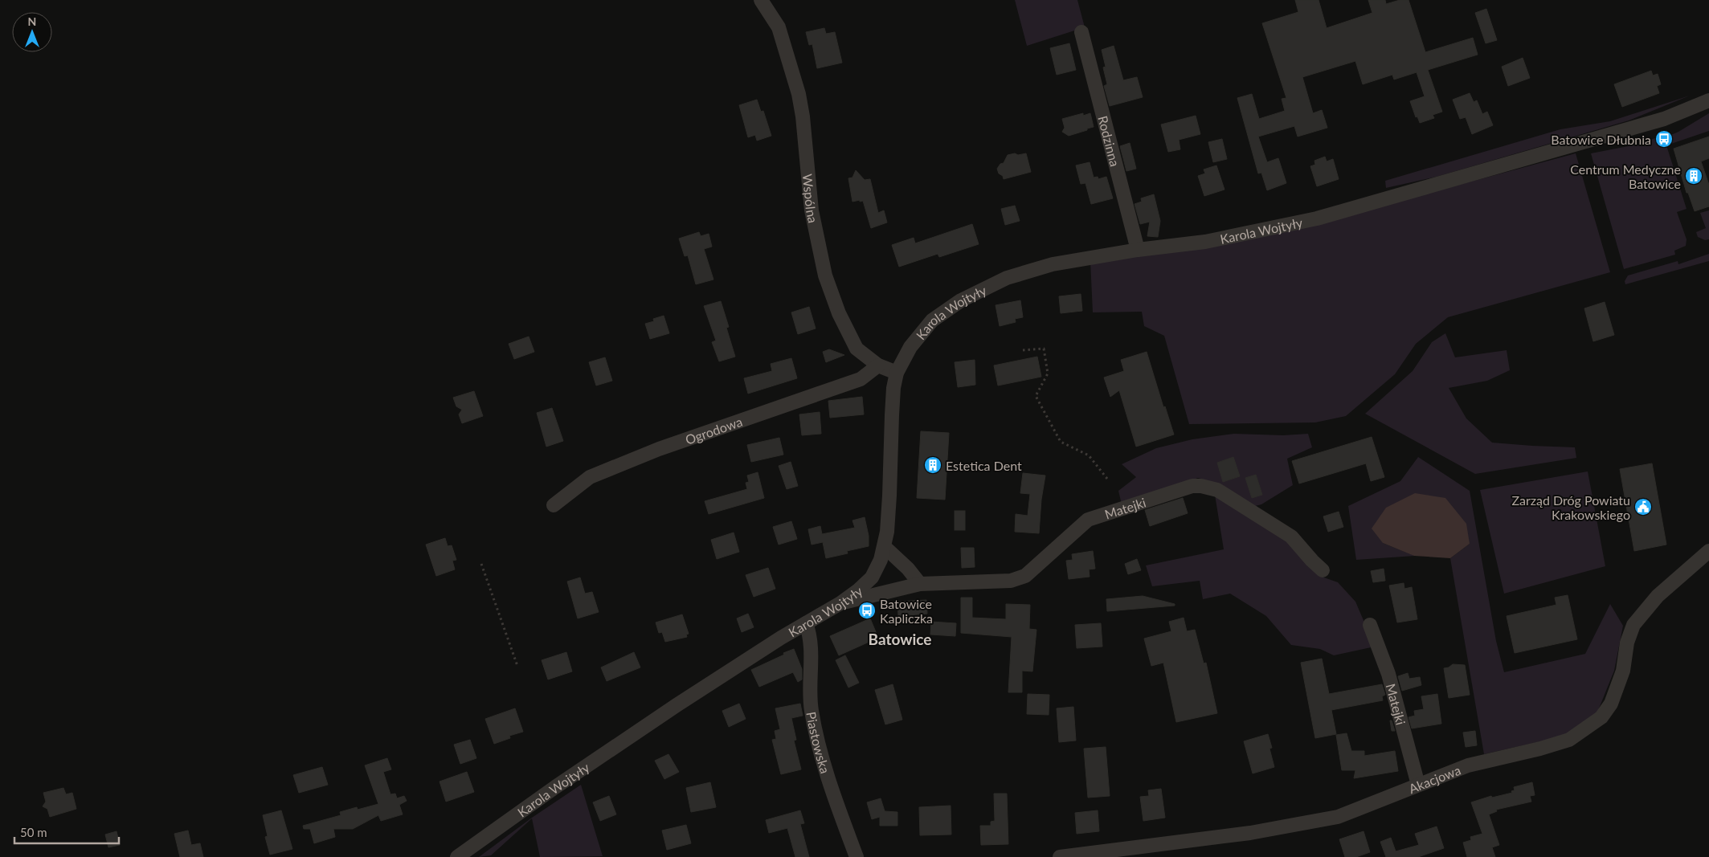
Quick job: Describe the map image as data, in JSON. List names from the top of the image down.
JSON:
{
  "streets": {
    "street": [
      "Rodzinna",
      "Wspólna",
      "Karola Wojtyły",
      "Ogrodowa",
      "Matejki",
      "Piastowska",
      "Akacjowa"
    ]
  },
  "crossings": [
    ["Rodzinna", "Karola Wojtyły"],
    ["Wspólna", "Karola Wojtyły"],
    ["Wspólna", "Ogrodowa"],
    ["Karola Wojtyły", "Matejki"],
    ["Karola Wojtyły", "Piastowska"],
    ["Matejki", "Akacjowa"]
  ],
  "districts": ["Batowice"],
  "places": {
    "bus stop": ["Batowice Dłubnia", "Batowice Kapliczka"],
    "building": ["Centrum Medyczne Batowice", "Estetica Dent"],
    "public building": ["Zarząd Dróg Powiatu Krakowskiego"]
  },
  "scale_bar": "50 m",
  "north": "top"
}
